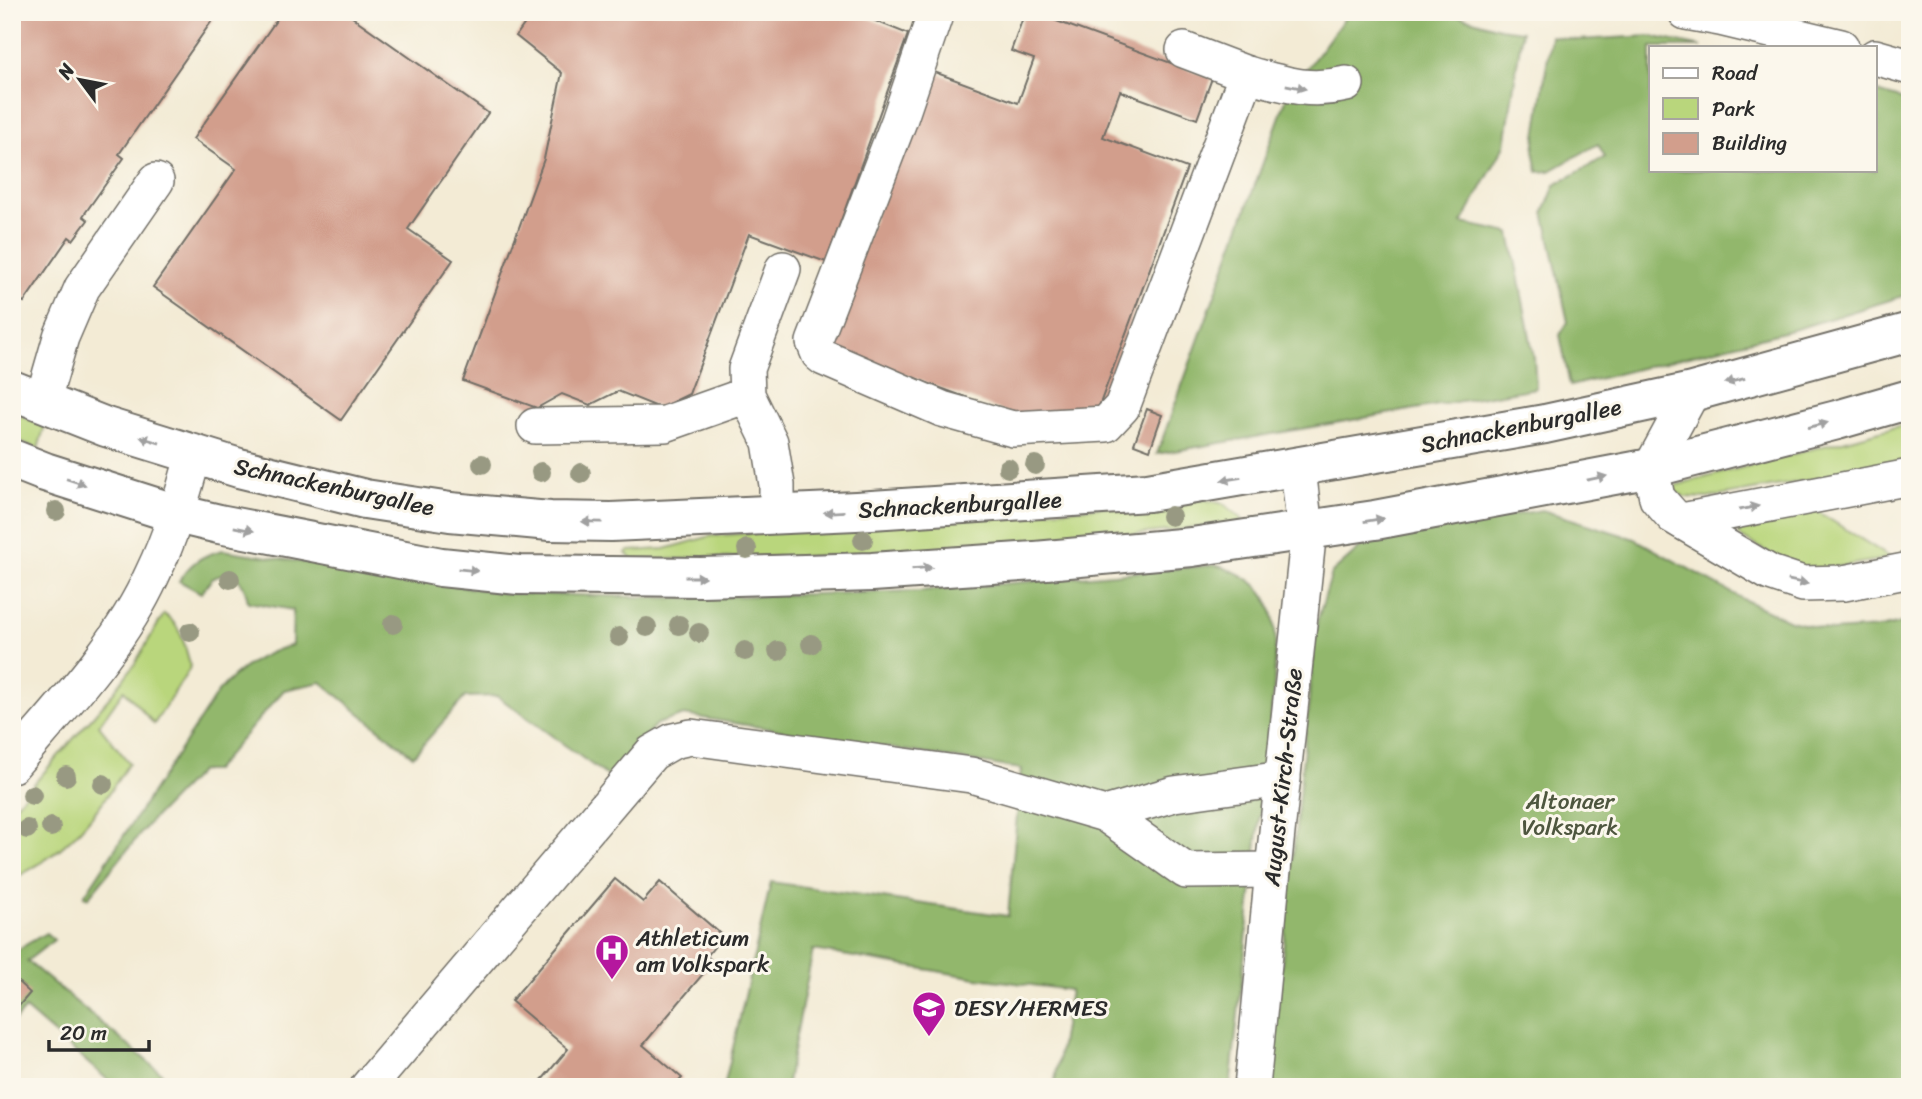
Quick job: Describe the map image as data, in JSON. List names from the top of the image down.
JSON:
{
  "streets": {
    "main road": ["Schnackenburgallee"],
    "street": ["August-Kirch-Straße"]
  },
  "crossings": [
    ["Schnackenburgallee", "August-Kirch-Straße"]
  ],
  "parks": ["Altonaer Volkspark"],
  "places": {
    "hospital": ["Athleticum am Volkspark"],
    "school or university": ["DESY/HERMES"]
  },
  "legend": ["Road", "Park", "Building"],
  "scale_bar": "20 m",
  "north": "top left"
}
